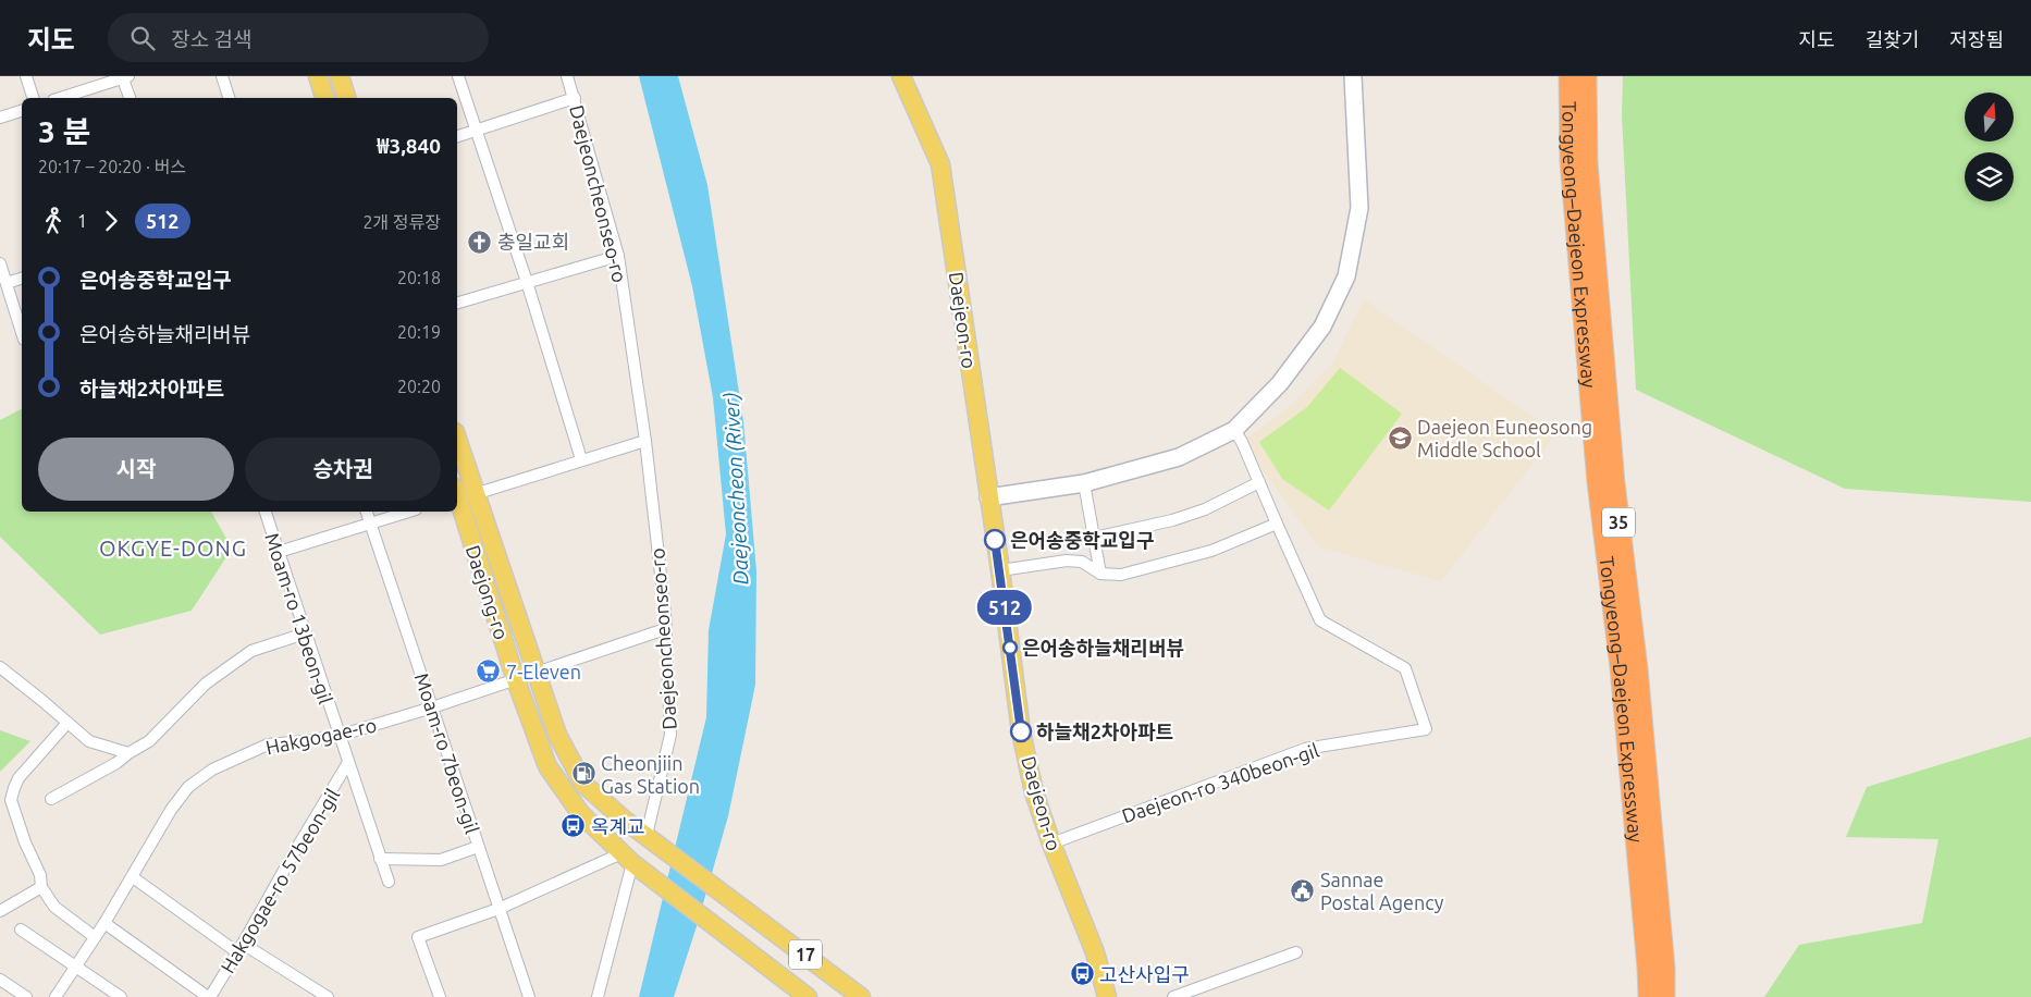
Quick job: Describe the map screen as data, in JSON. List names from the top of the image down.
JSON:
{
  "streets": {
    "highway": ["Tongyeong–Daejeon Expressway", "35"],
    "main road": ["Daejeon-ro", "Daejong-ro", "17"],
    "street": [
      "Daejeoncheonseo-ro",
      "Moam-ro 13beon-gil",
      "Hakgogae-ro",
      "Moam-ro 7beon-gil",
      "Daejeon-ro 340beon-gil",
      "Hakgogae-ro 57beon-gil"
    ]
  },
  "crossings": [
    ["Daejeoncheonseo-ro", "Daejong-ro"],
    ["Daejeoncheonseo-ro", "17"],
    ["Daejeon-ro", "Daejeon-ro 340beon-gil"],
    ["Daejong-ro", "Hakgogae-ro"],
    ["Daejong-ro", "17"],
    ["Moam-ro 13beon-gil", "Hakgogae-ro"],
    ["Moam-ro 13beon-gil", "Hakgogae-ro 57beon-gil"],
    ["Hakgogae-ro", "Moam-ro 7beon-gil"]
  ],
  "districts": ["OKGYE-DONG"],
  "water": ["Daejeoncheon (River)"],
  "places": {
    "church": ["충일교회"],
    "school or university": ["Daejeon Euneosong Middle School"],
    "other": ["은어송중학교입구", "은어송하늘채리버뷰", "하늘채2차아파트"],
    "supermarket": ["7-Eleven"],
    "fuel station": ["Cheonjiin Gas Station"],
    "bus stop": ["옥계교", "고산사입구"],
    "public building": ["Sannae Postal Agency"]
  },
  "lines": ["bus line 512"],
  "north": "top",
  "page": {
    "header": "지도",
    "search": "장소 검색",
    "nav": ["지도", "길찾기", "저장됨"],
    "on_map": "512",
    "heading": ["3 분", "20:17 – 20:20 · 버스", "₩3,840"],
    "legs": ["1", "512", "2개 정류장"],
    "list": [
      {
        "name": "은어송중학교입구",
        "value": "20:18"
      },
      {
        "name": "은어송하늘채리버뷰",
        "value": "20:19"
      },
      {
        "name": "하늘채2차아파트",
        "value": "20:20"
      }
    ],
    "buttons": ["시작", "승차권"]
  }
}
